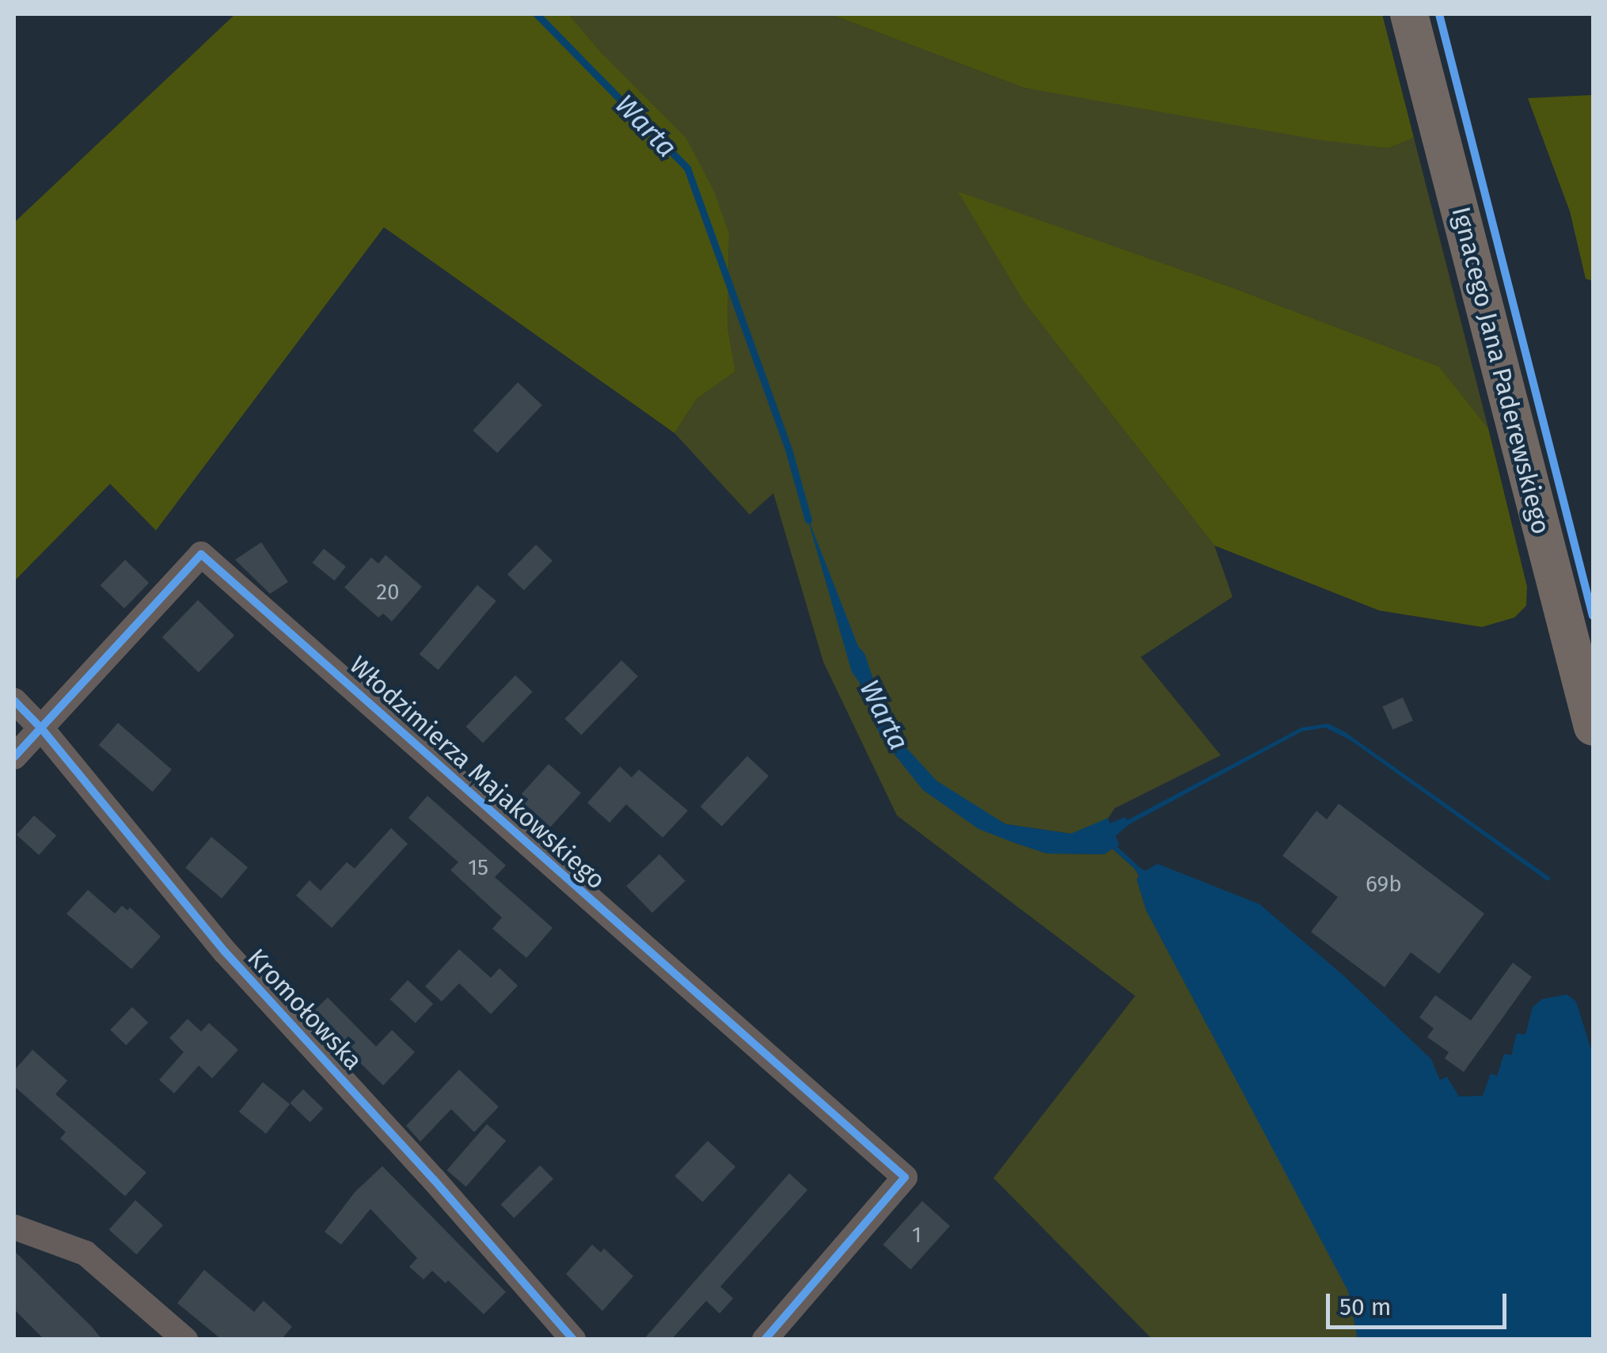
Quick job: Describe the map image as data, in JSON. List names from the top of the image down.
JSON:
{
  "streets": {
    "main road": ["Ignacego Jana Paderewskiego"],
    "street": ["Włodzimierza Majakowskiego", "Kromołowska"]
  },
  "crossings": [
    ["Włodzimierza Majakowskiego", "Kromołowska"]
  ],
  "water": ["Warta"],
  "house_numbers": [
    "20",
    "15",
    "69b",
    "1"
  ],
  "scale_bar": "50 m"
}
